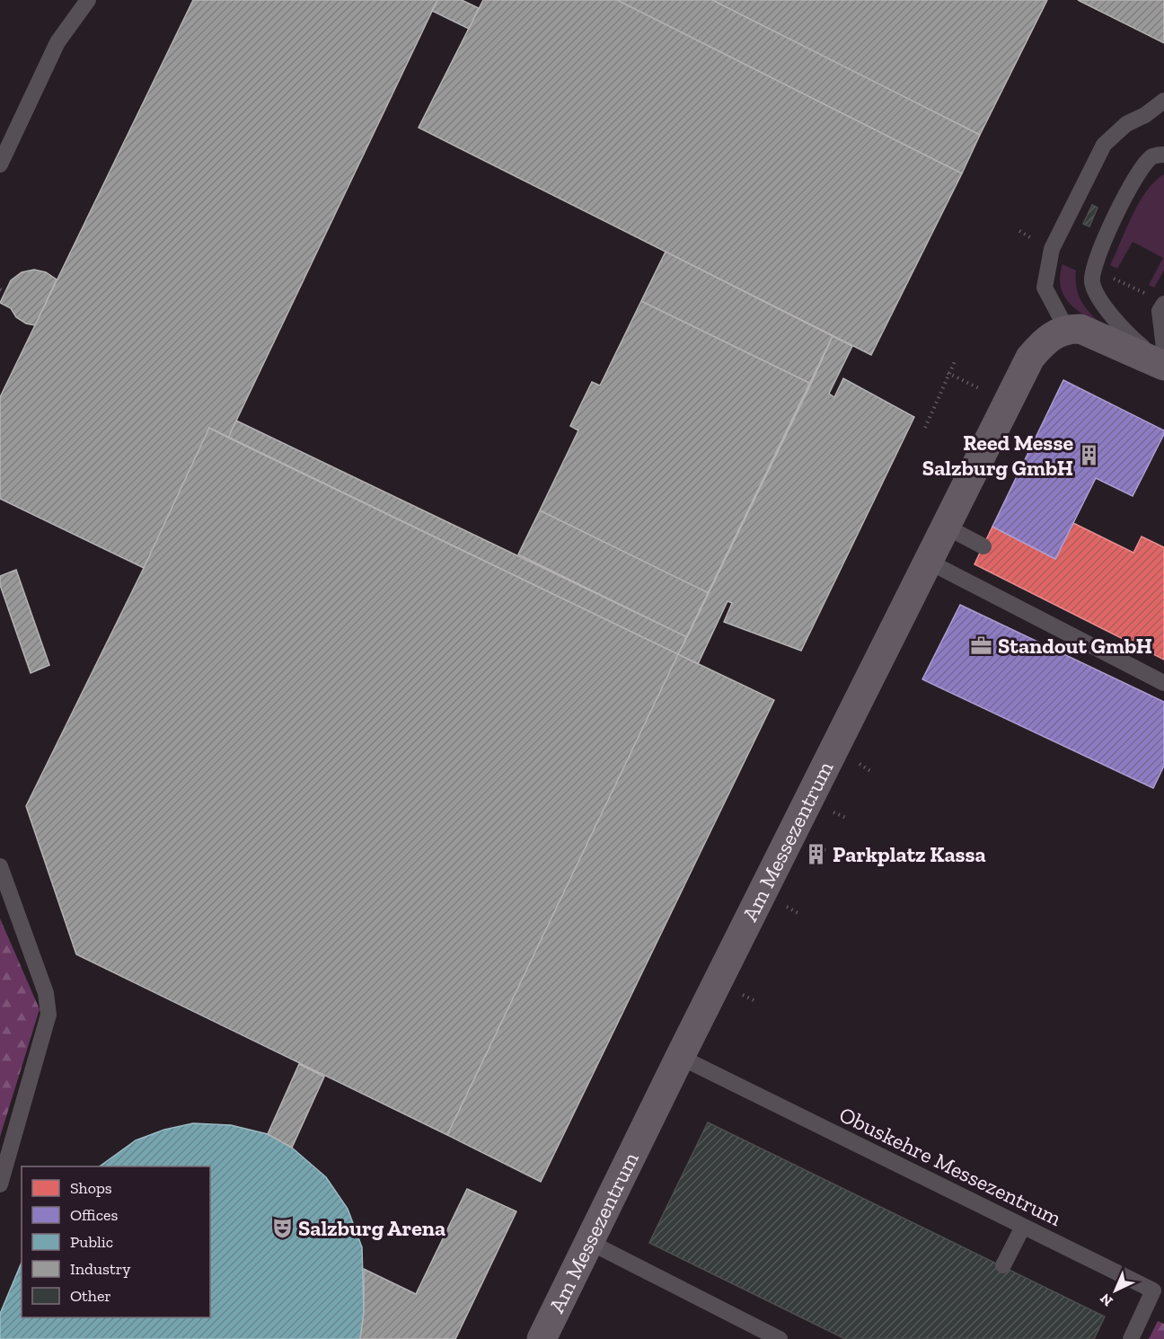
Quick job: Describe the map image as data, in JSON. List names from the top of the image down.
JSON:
{
  "streets": {
    "street": ["Am Messezentrum"],
    "lane": ["Obuskehre Messezentrum"]
  },
  "crossings": [
    ["Am Messezentrum", "Obuskehre Messezentrum"]
  ],
  "places": {
    "building": ["Reed Messe Salzburg GmbH", "Parkplatz Kassa"],
    "office": ["Standout GmbH"],
    "theatre": ["Salzburg Arena"]
  },
  "legend": [
    "Shops",
    "Offices",
    "Public",
    "Industry",
    "Other"
  ],
  "north": "bottom left"
}
